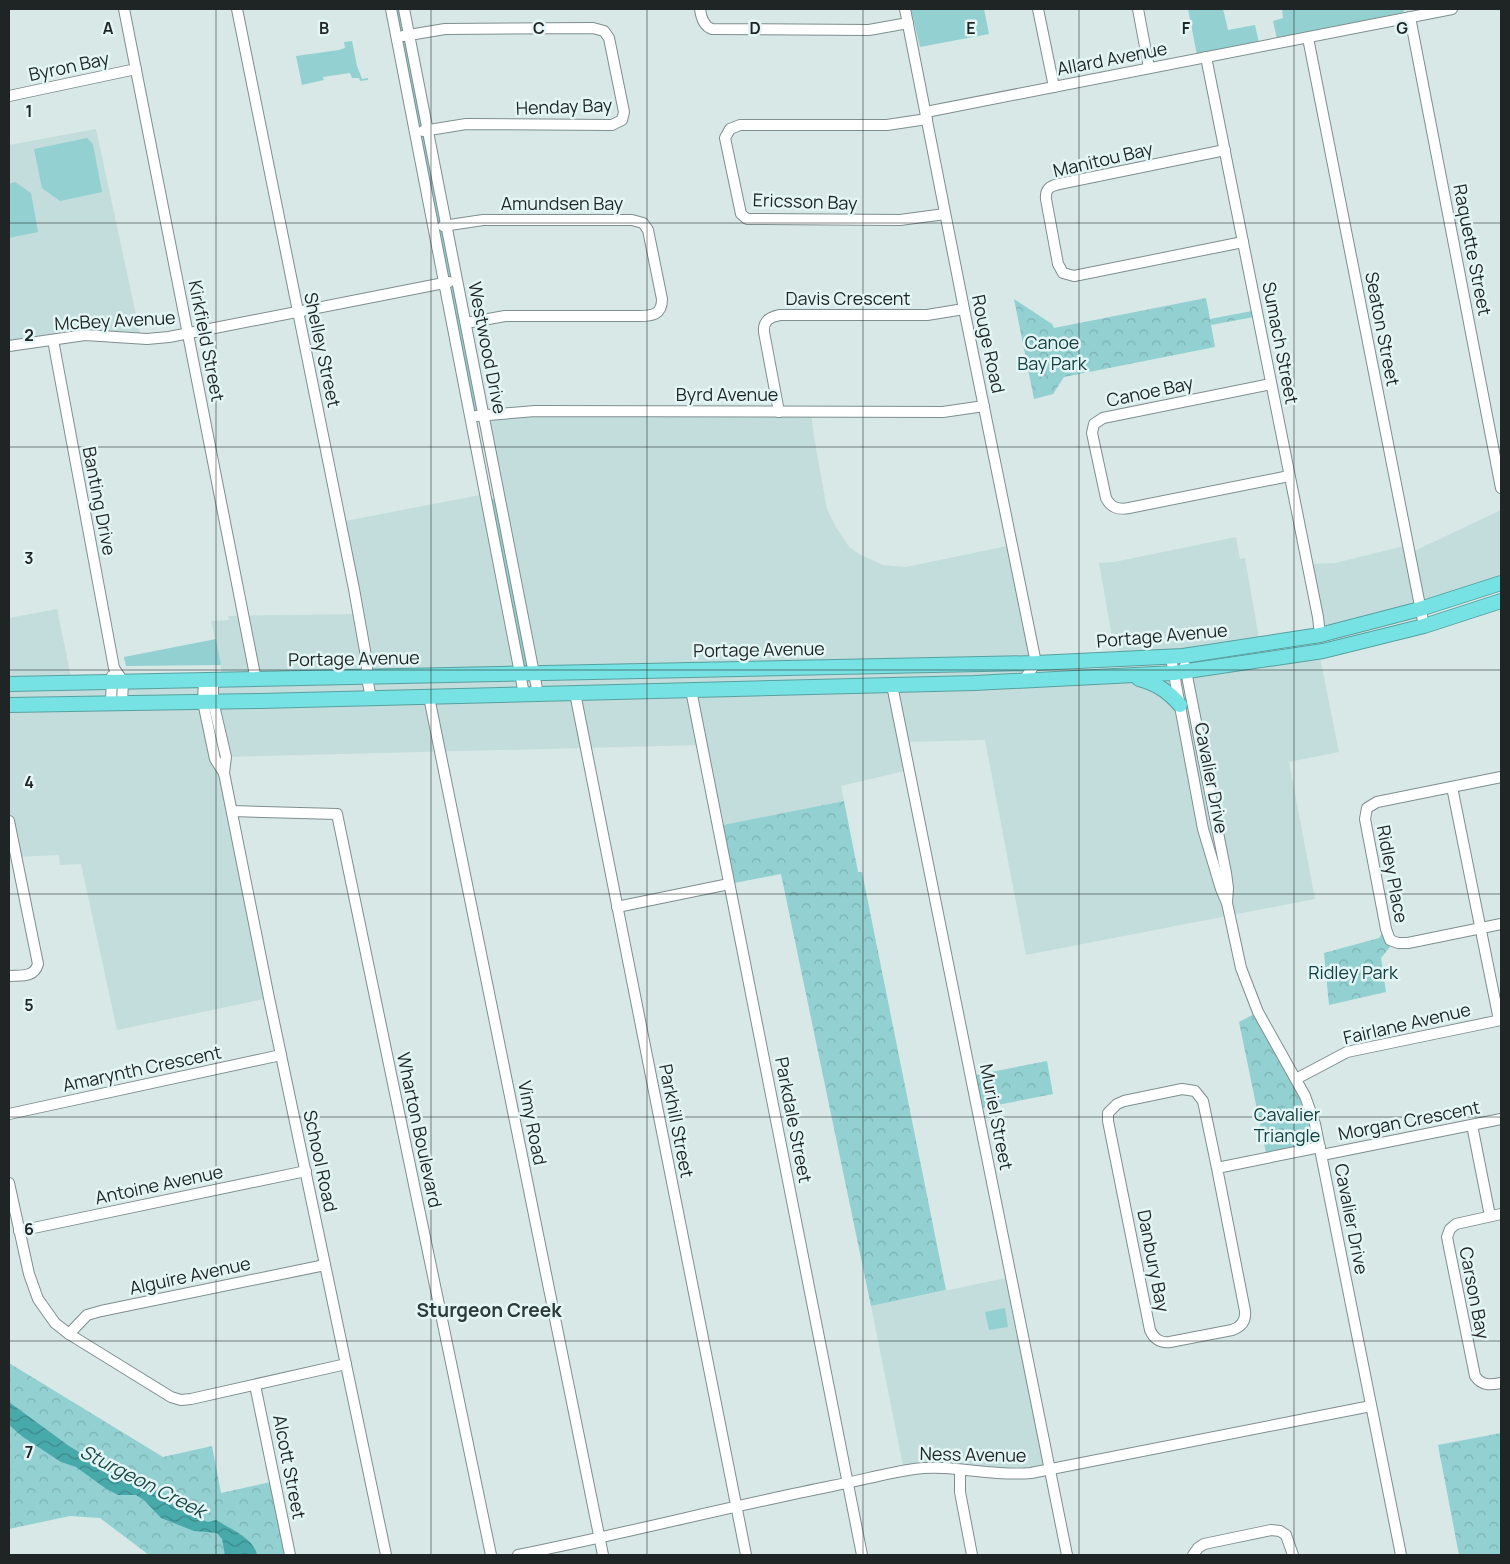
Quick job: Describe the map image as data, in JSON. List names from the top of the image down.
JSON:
{
  "streets": {
    "highway": ["Portage Avenue"],
    "street": [
      "Allard Avenue",
      "Byron Bay",
      "Henday Bay",
      "Manitou Bay",
      "Ericsson Bay",
      "Amundsen Bay",
      "Raquette Street",
      "Davis Crescent",
      "McBey Avenue",
      "Seaton Street",
      "Kirkfield Street",
      "Sumach Street",
      "Rouge Road",
      "Westwood Drive",
      "Shelley Street",
      "Canoe Bay",
      "Byrd Avenue",
      "Banting Drive",
      "Cavalier Drive",
      "Ridley Place",
      "Fairlane Avenue",
      "Amarynth Crescent",
      "Muriel Street",
      "Parkdale Street",
      "Parkhill Street",
      "Morgan Crescent",
      "Vimy Road",
      "Wharton Boulevard",
      "School Road",
      "Antoine Avenue",
      "Danbury Bay",
      "Alguire Avenue",
      "Carson Bay",
      "Ness Avenue",
      "Alcott Street"
    ]
  },
  "crossings": [
    ["Allard Avenue", "Ericsson Bay"],
    ["Allard Avenue", "Raquette Street"],
    ["Allard Avenue", "Seaton Street"],
    ["Allard Avenue", "Sumach Street"],
    ["Allard Avenue", "Rouge Road"],
    ["Byron Bay", "Kirkfield Street"],
    ["Henday Bay", "Westwood Drive"],
    ["Manitou Bay", "Sumach Street"],
    ["Ericsson Bay", "Rouge Road"],
    ["Amundsen Bay", "Westwood Drive"],
    ["Davis Crescent", "Rouge Road"],
    ["Davis Crescent", "Byrd Avenue"],
    ["McBey Avenue", "Kirkfield Street"],
    ["McBey Avenue", "Westwood Drive"],
    ["McBey Avenue", "Shelley Street"],
    ["McBey Avenue", "Banting Drive"],
    ["Seaton Street", "Portage Avenue"],
    ["Kirkfield Street", "Portage Avenue"],
    ["Sumach Street", "Canoe Bay"],
    ["Sumach Street", "Portage Avenue"],
    ["Rouge Road", "Byrd Avenue"],
    ["Rouge Road", "Portage Avenue"],
    ["Westwood Drive", "Byrd Avenue"],
    ["Westwood Drive", "Portage Avenue"],
    ["Shelley Street", "Portage Avenue"],
    ["Banting Drive", "Portage Avenue"],
    ["Portage Avenue", "Cavalier Drive"],
    ["Portage Avenue", "Muriel Street"],
    ["Portage Avenue", "Parkdale Street"],
    ["Portage Avenue", "Parkhill Street"],
    ["Portage Avenue", "Vimy Road"],
    ["Portage Avenue", "School Road"],
    ["Cavalier Drive", "Fairlane Avenue"],
    ["Cavalier Drive", "Morgan Crescent"],
    ["Cavalier Drive", "Ness Avenue"],
    ["Amarynth Crescent", "School Road"],
    ["Muriel Street", "Ness Avenue"],
    ["Parkdale Street", "Ness Avenue"],
    ["Parkhill Street", "Ness Avenue"],
    ["Vimy Road", "Ness Avenue"],
    ["Wharton Boulevard", "School Road"],
    ["School Road", "Antoine Avenue"],
    ["School Road", "Alguire Avenue"]
  ],
  "districts": ["Sturgeon Creek"],
  "water": ["Sturgeon Creek"],
  "parks": ["Canoe Bay Park", "Ridley Park", "Cavalier Triangle"],
  "grid": {
    "columns": [
      "A",
      "B",
      "C",
      "D",
      "E",
      "F",
      "G"
    ],
    "rows": [
      "1",
      "2",
      "3",
      "4",
      "5",
      "6",
      "7"
    ]
  }
}
